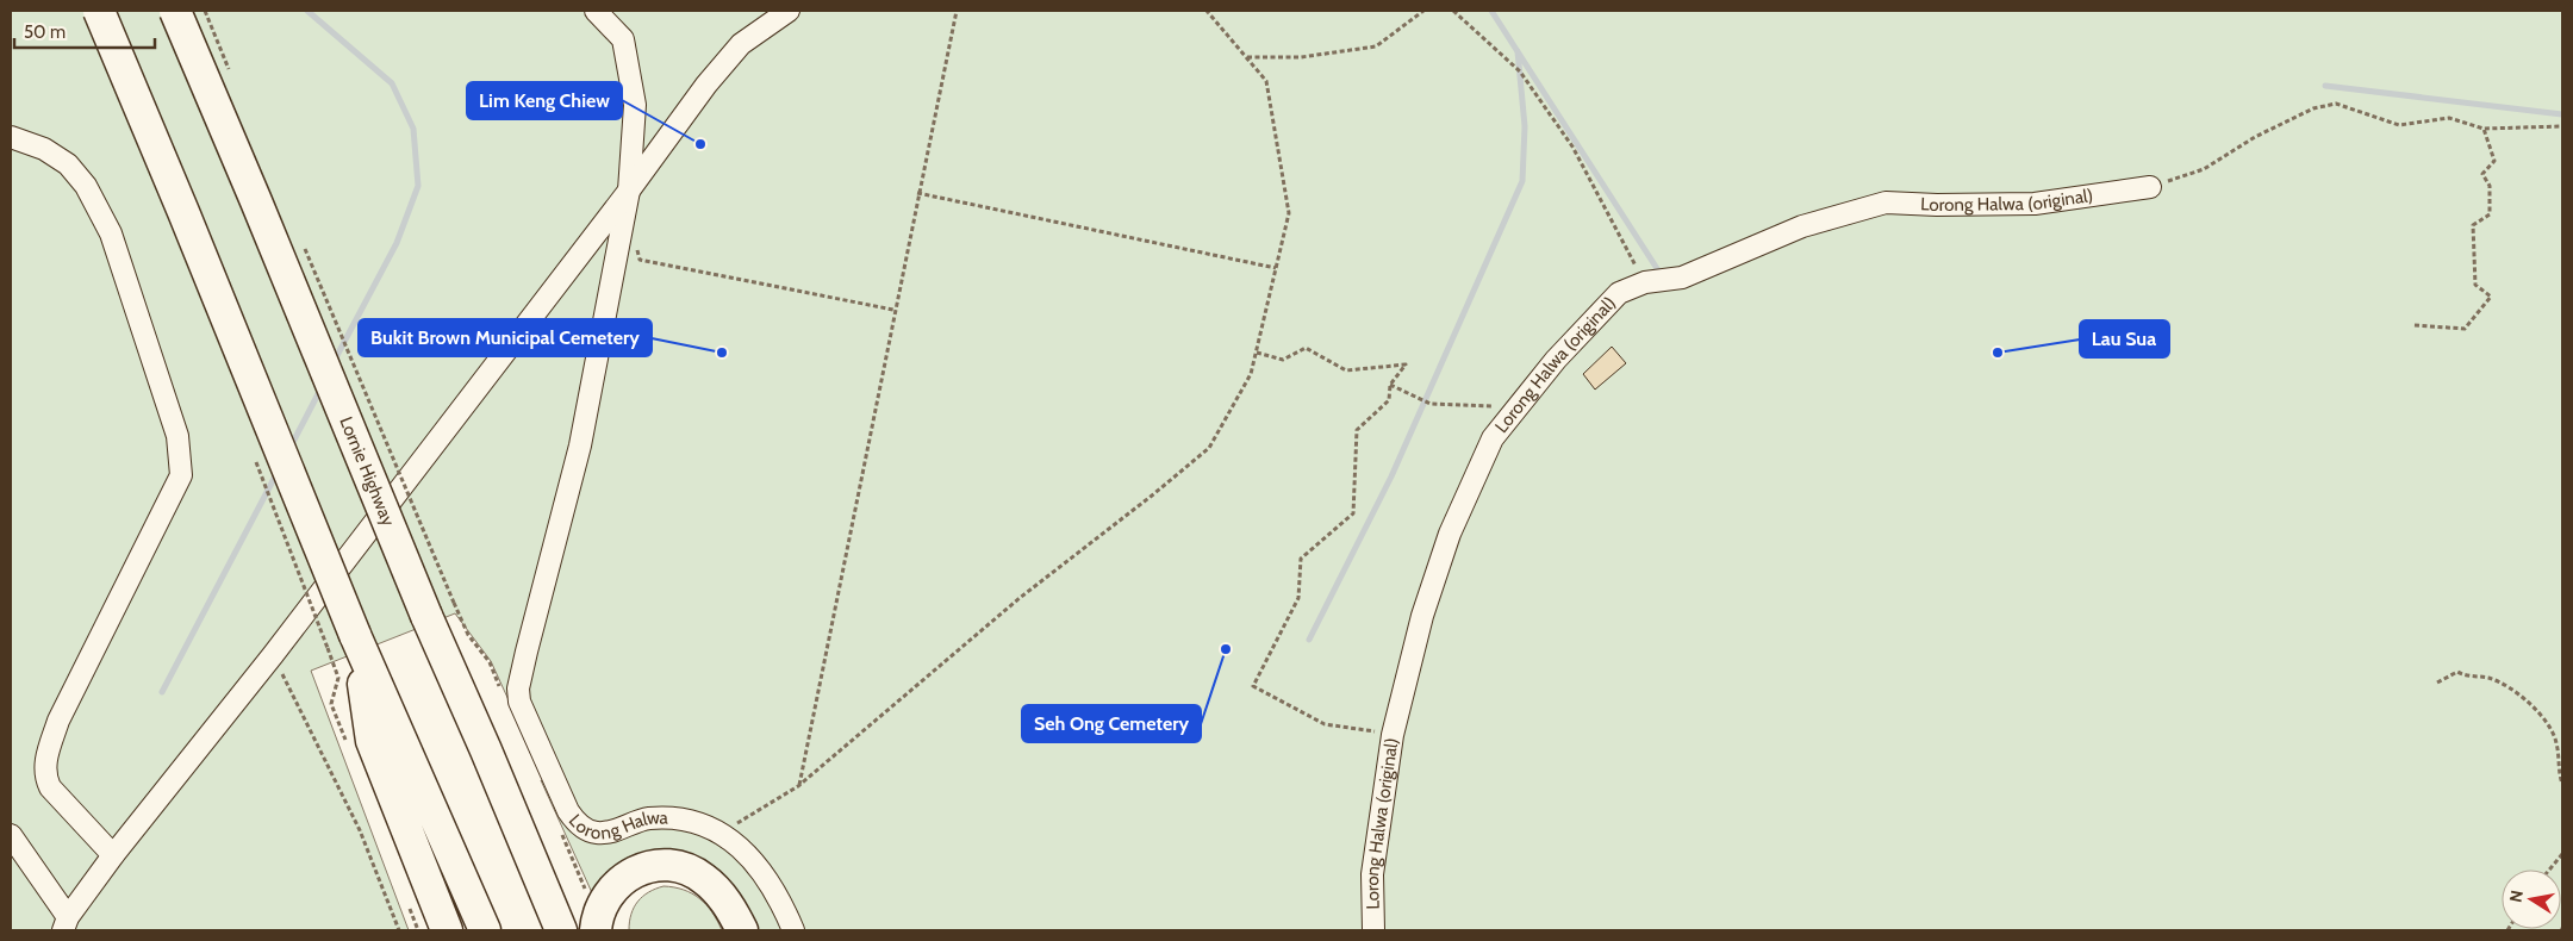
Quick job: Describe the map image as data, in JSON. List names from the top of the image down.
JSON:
{
  "streets": {
    "highway": ["Lornie Highway"],
    "lane": ["Lorong Halwa (original)", "Lorong Halwa"]
  },
  "places": [
    "Lim Keng Chiew",
    "Bukit Brown Municipal Cemetery",
    "Lau Sua",
    "Seh Ong Cemetery"
  ],
  "scale_bar": "50 m",
  "north": "left"
}
